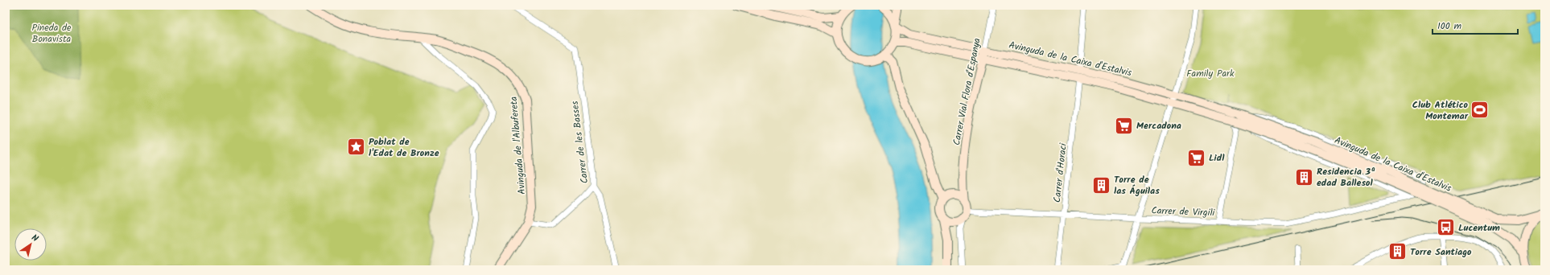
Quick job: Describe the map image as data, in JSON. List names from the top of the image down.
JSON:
{
  "streets": {
    "main road": ["Avinguda de la Caixa d'Estalvis", "Carrer Vial Flora d'Espanya", "Avinguda de l'Albufereta"],
    "street": ["Carrer de les Basses", "Carrer d'Horaci", "Carrer de Virgili"]
  },
  "crossings": [
    ["Avinguda de la Caixa d'Estalvis", "Carrer Vial Flora d'Espanya"],
    ["Avinguda de la Caixa d'Estalvis", "Carrer d'Horaci"],
    ["Avinguda de la Caixa d'Estalvis", "Carrer de Virgili"],
    ["Carrer Vial Flora d'Espanya", "Carrer de Virgili"],
    ["Carrer d'Horaci", "Carrer de Virgili"]
  ],
  "parks": ["Pineda de Bonavista", "Family Park"],
  "places": {
    "sports": ["Club Atlético Montemar"],
    "supermarket": ["Mercadona", "Lidl"],
    "place": ["Poblat de l'Edat de Bronze"],
    "building": ["Residencia 3ª edad Ballesol", "Torre de las Águilas", "Torre Santiago"],
    "bus stop": ["Lucentum"]
  },
  "scale_bar": "100 m",
  "north": "top right"
}
